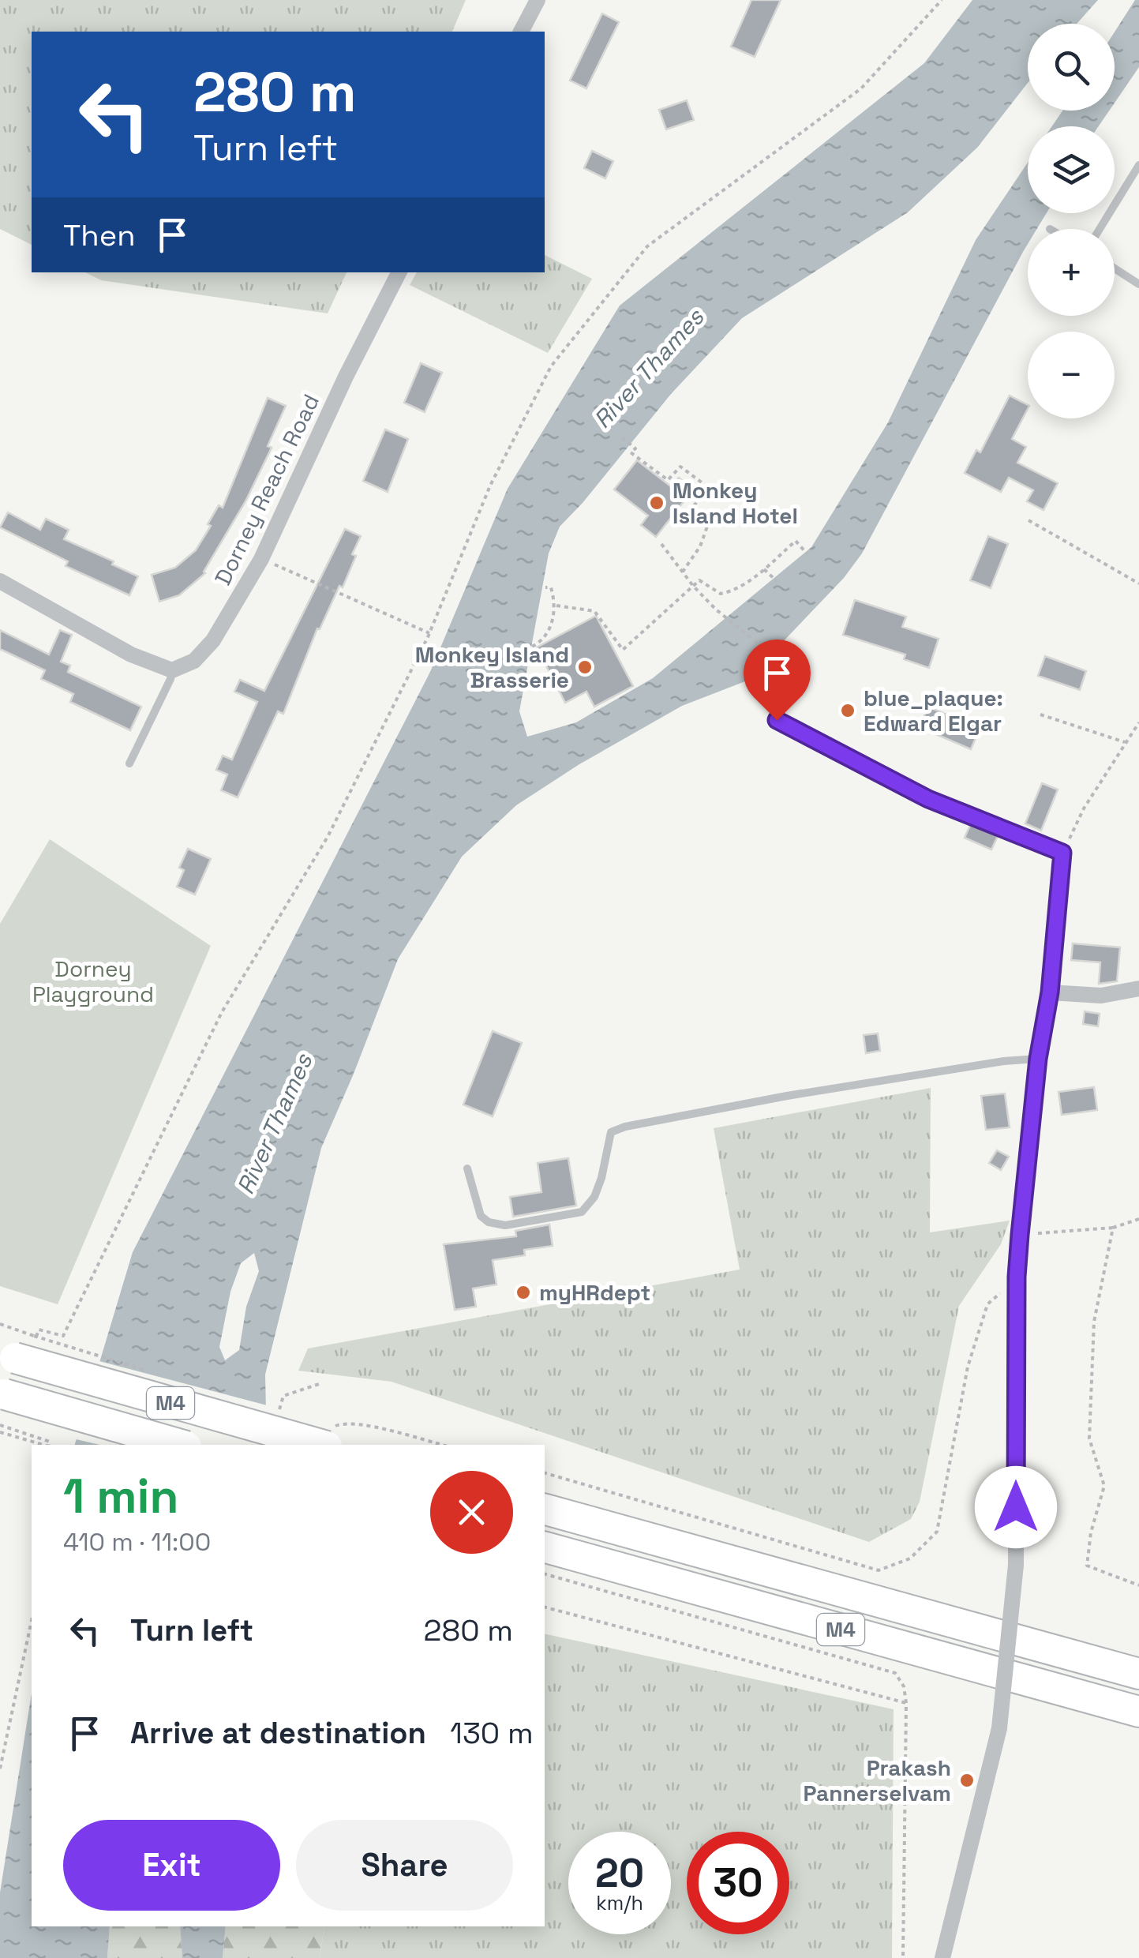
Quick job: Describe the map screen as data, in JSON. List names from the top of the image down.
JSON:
{
  "streets": {
    "highway": ["M4"],
    "street": ["Dorney Reach Road"]
  },
  "water": ["River Thames"],
  "parks": ["Dorney Playground"],
  "places": [
    "Monkey Island Hotel",
    "Monkey Island Brasserie",
    "blue_plaque: Edward Elgar",
    "myHRdept",
    "Prakash Pannerselvam"
  ],
  "page": {
    "map_buttons": ["+", "−"],
    "turn": ["280 m", "Turn left"],
    "then": "Then",
    "heading": ["1 min", "410 m · 11:00"],
    "list": [
      {
        "name": "Turn left",
        "value": "280 m"
      },
      {
        "name": "Arrive at destination",
        "value": "130 m"
      }
    ],
    "buttons": ["Exit", "Share"],
    "speed": "20 km/h",
    "limit": "30"
  }
}
